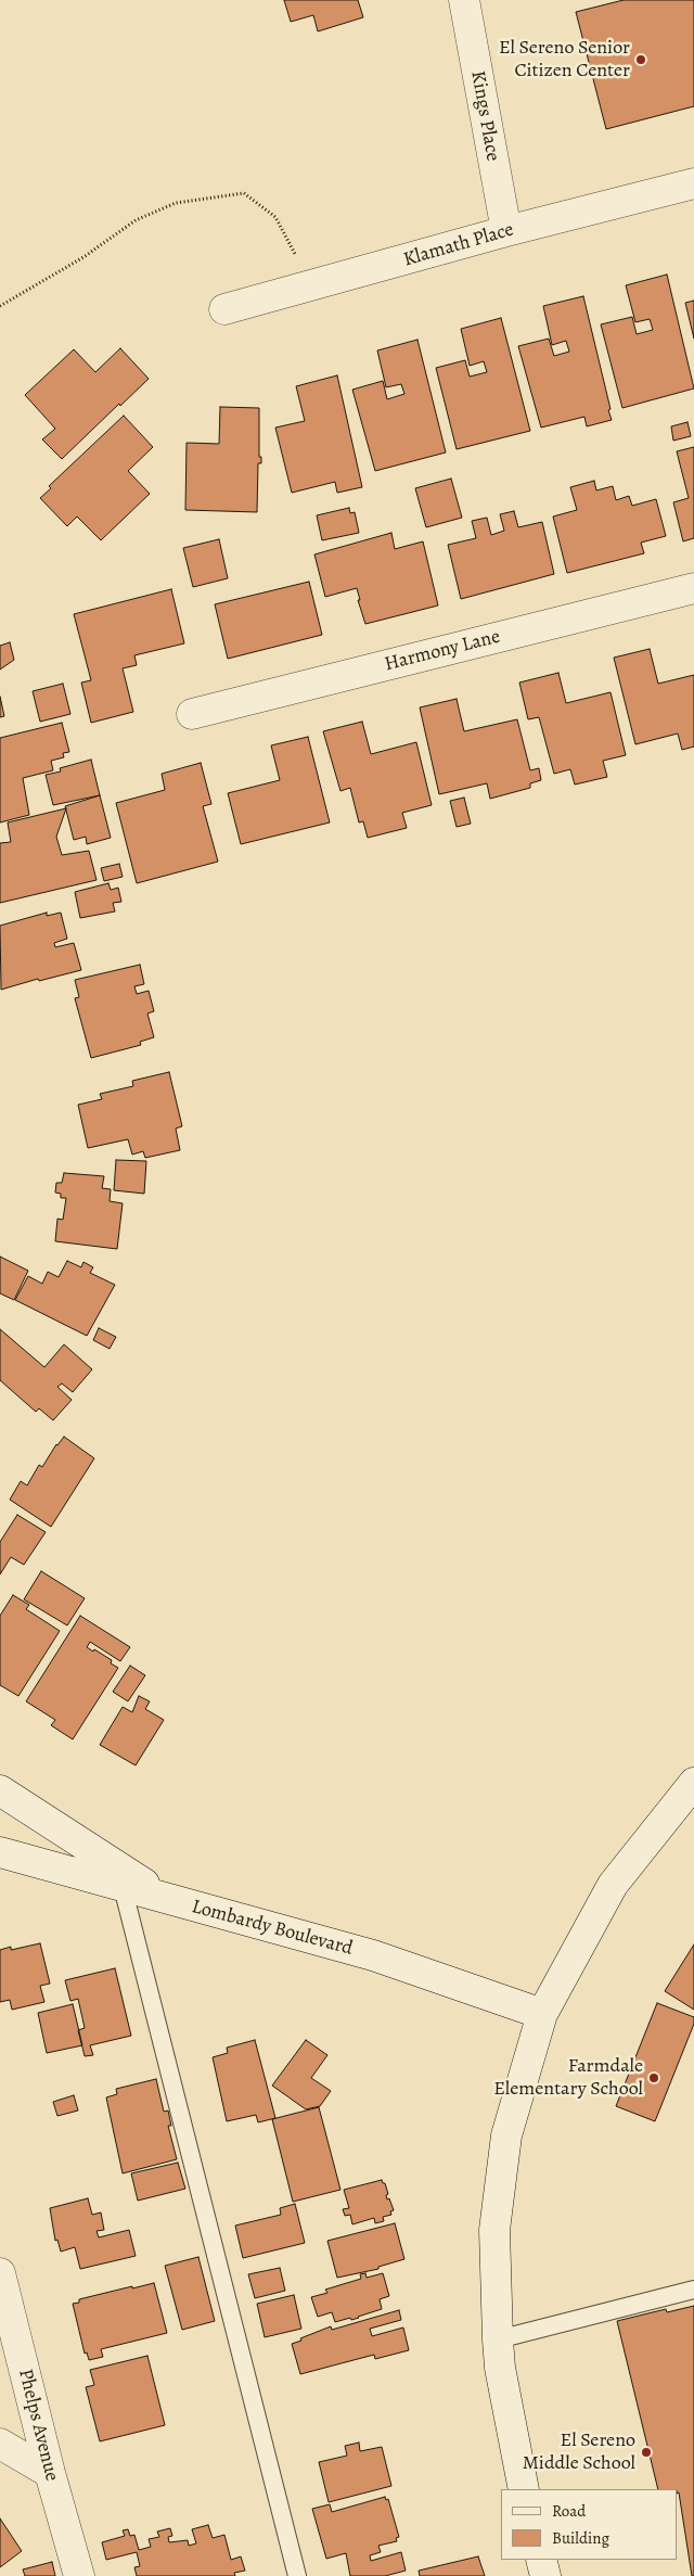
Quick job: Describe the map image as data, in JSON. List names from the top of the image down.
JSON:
{
  "streets": {
    "street": [
      "Kings Place",
      "Klamath Place",
      "Harmony Lane",
      "Lombardy Boulevard",
      "Phelps Avenue"
    ]
  },
  "crossings": [
    ["Kings Place", "Klamath Place"]
  ],
  "places": ["El Sereno Senior Citizen Center", "Farmdale Elementary School", "El Sereno Middle School"],
  "legend": ["Road", "Building"]
}
